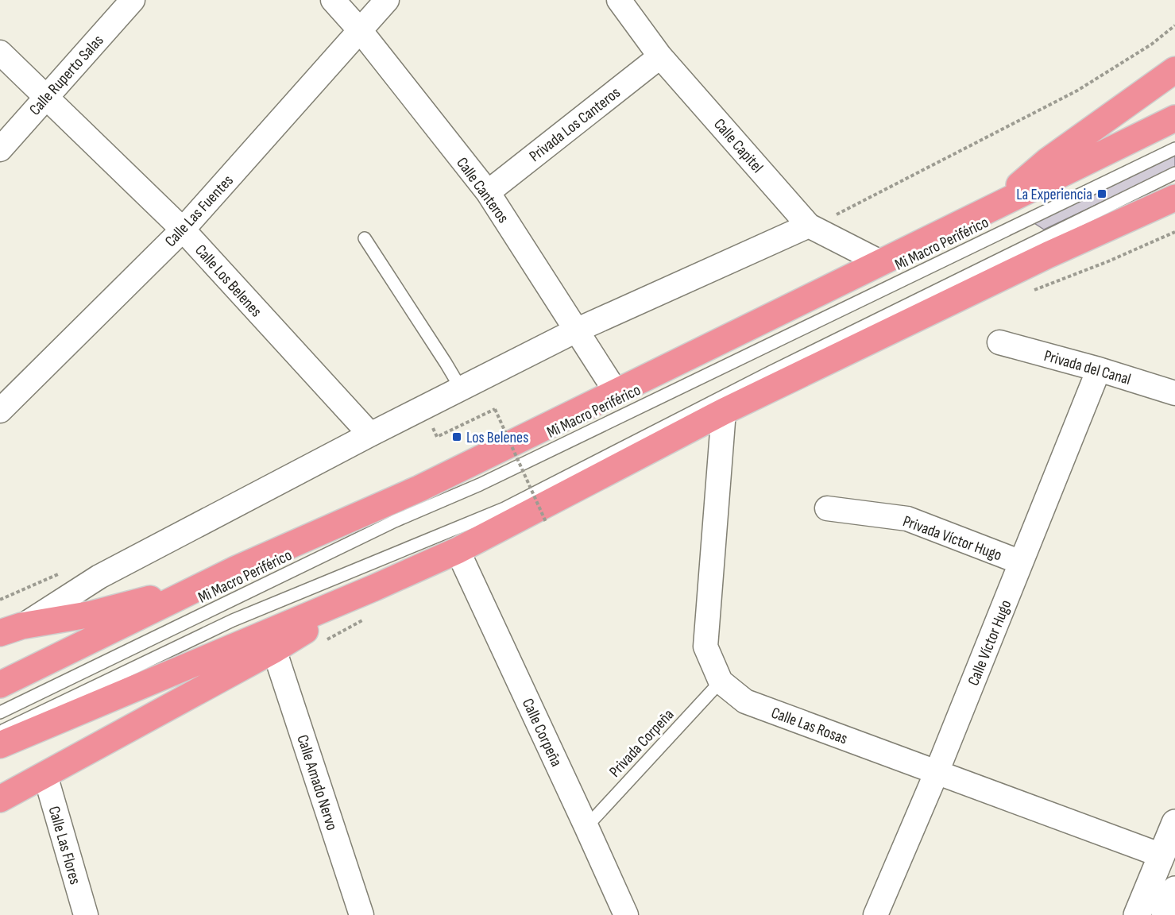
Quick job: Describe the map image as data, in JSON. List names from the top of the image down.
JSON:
{
  "streets": {
    "street": [
      "Calle Ruperto Salas",
      "Privada Los Canteros",
      "Calle Capitel",
      "Calle Canteros",
      "Calle Las Fuentes",
      "Calle Los Belenes",
      "Privada del Canal",
      "Privada Víctor Hugo",
      "Calle Víctor Hugo",
      "Calle Las Rosas",
      "Calle Corpeña",
      "Calle Amado Nervo",
      "Calle Las Flores"
    ],
    "lane": ["Mi Macro Periférico", "Privada Corpeña"]
  },
  "crossings": [
    ["Calle Ruperto Salas", "Calle Los Belenes"],
    ["Privada Los Canteros", "Calle Capitel"],
    ["Privada Los Canteros", "Calle Canteros"],
    ["Calle Canteros", "Calle Las Fuentes"],
    ["Calle Las Fuentes", "Calle Los Belenes"],
    ["Privada del Canal", "Calle Víctor Hugo"],
    ["Privada Víctor Hugo", "Calle Víctor Hugo"],
    ["Calle Víctor Hugo", "Calle Las Rosas"],
    ["Calle Las Rosas", "Privada Corpeña"],
    ["Calle Corpeña", "Privada Corpeña"]
  ],
  "places": {
    "transit": ["La Experiencia", "Los Belenes"]
  }
}
